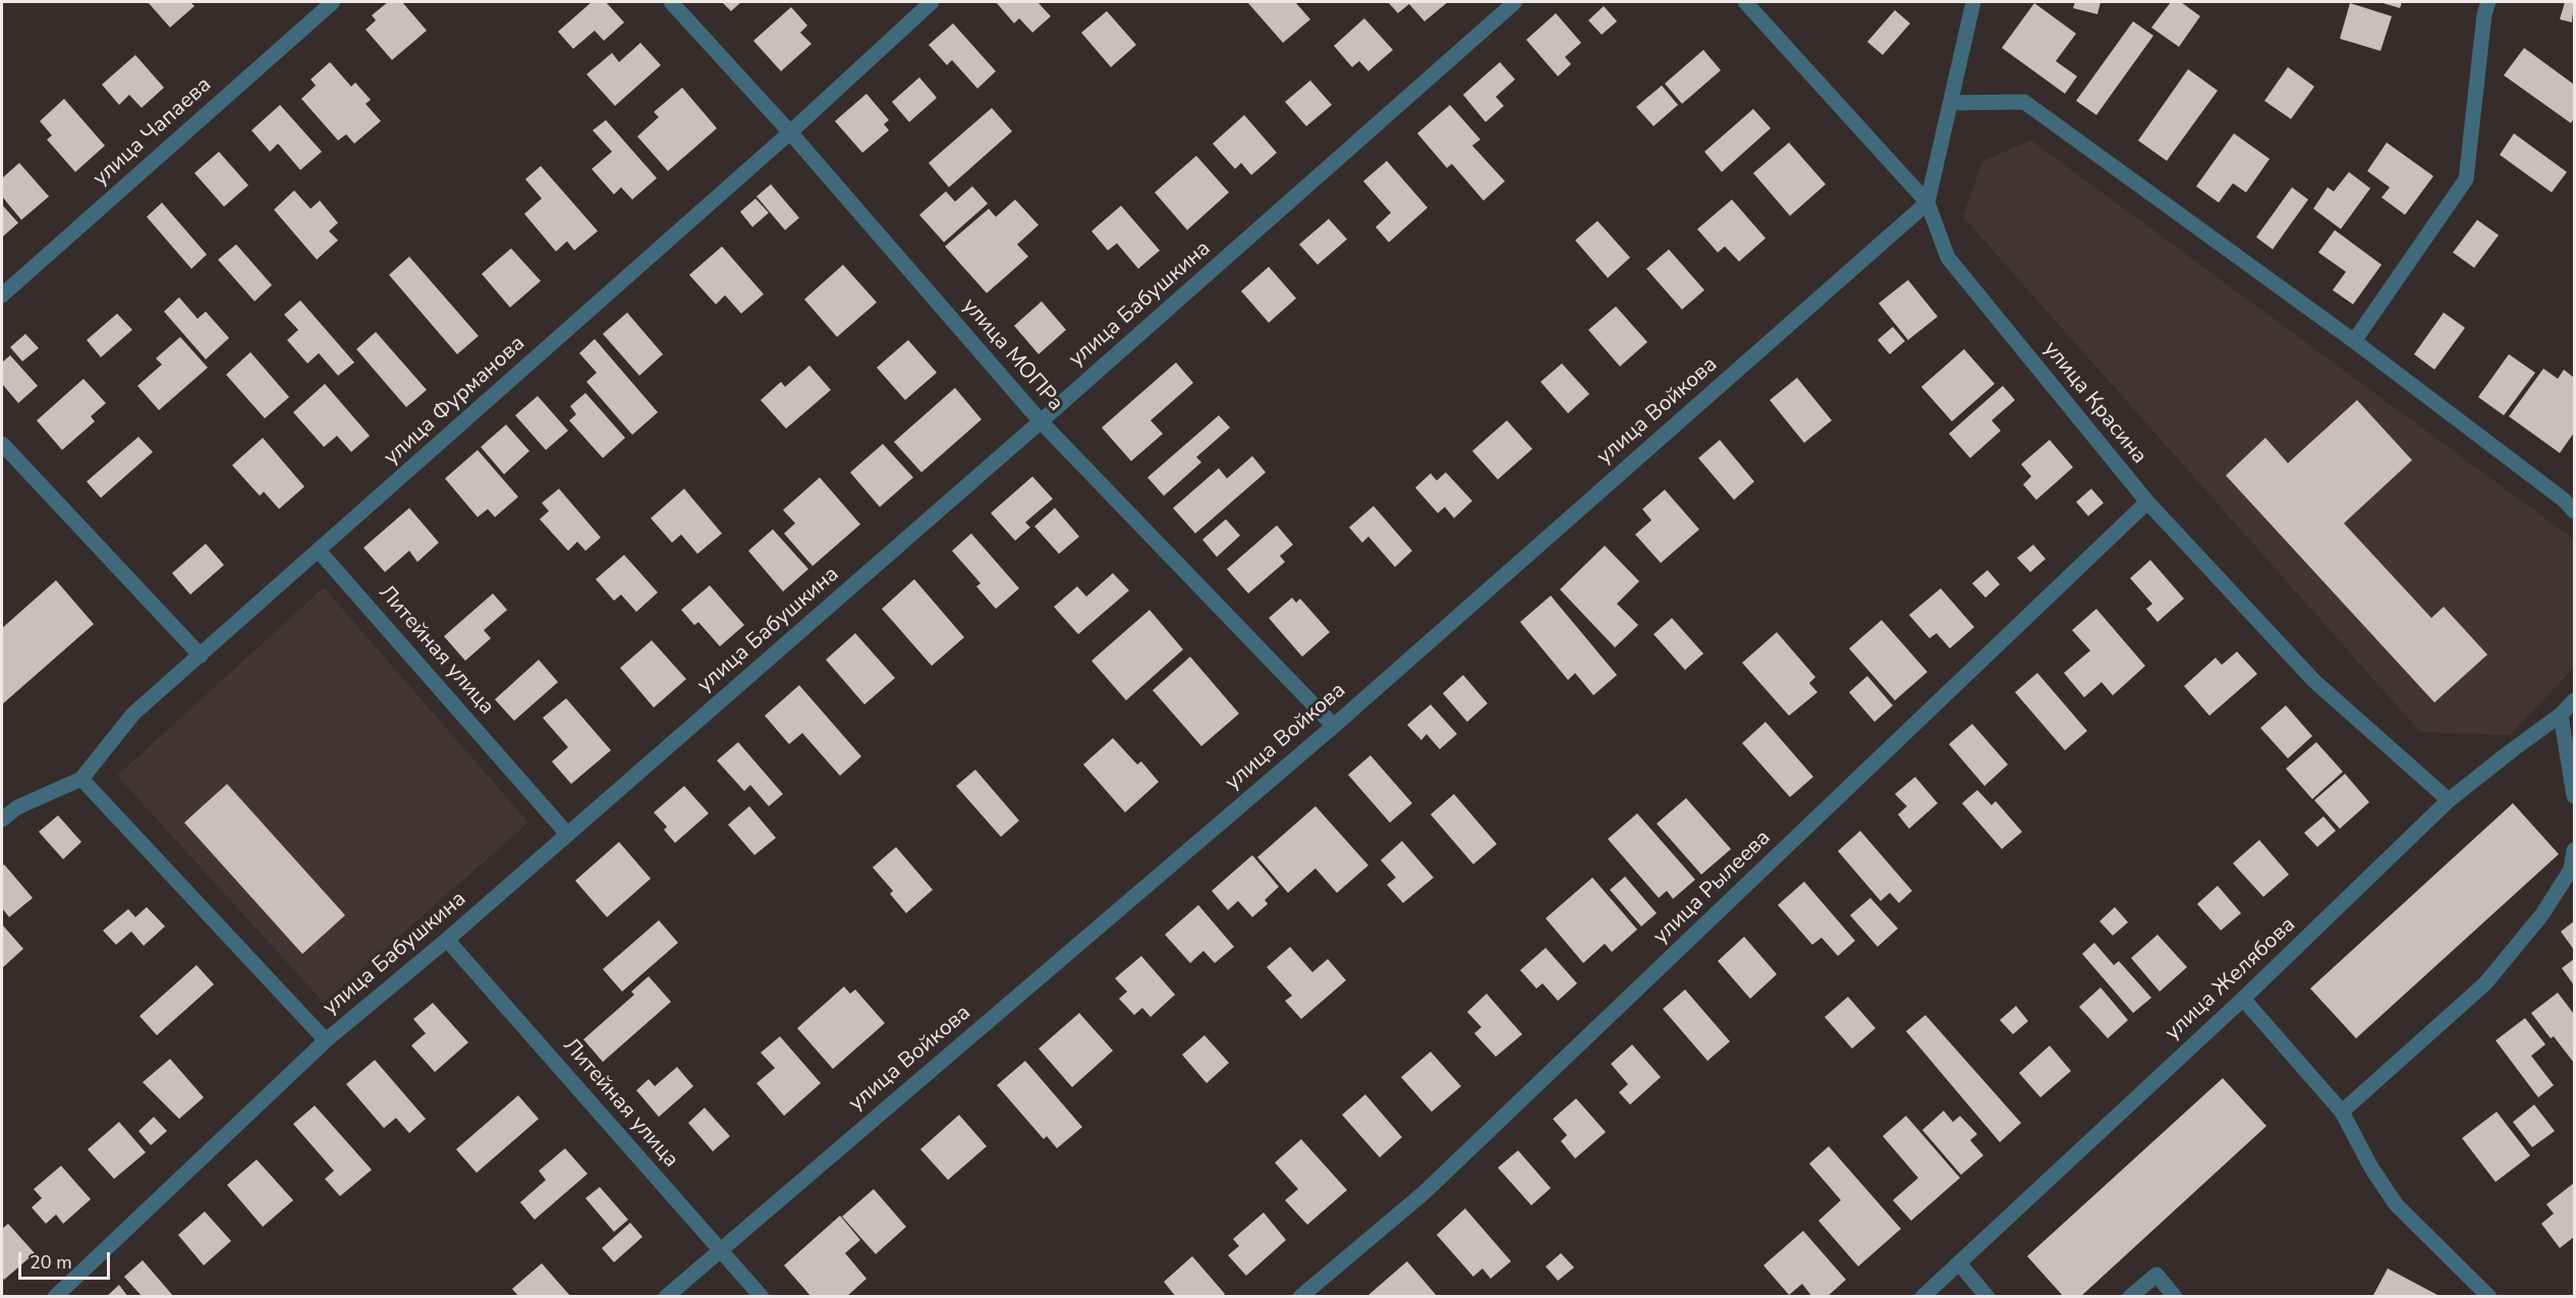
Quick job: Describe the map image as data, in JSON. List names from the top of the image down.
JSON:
{
  "streets": {
    "street": [
      "улица Чапаева",
      "улица Бабушкина",
      "улица МОПРа",
      "улица Фурманова",
      "улица Красина",
      "улица Войкова",
      "Литейная улица",
      "улица Рылеева",
      "улица Желябова"
    ]
  },
  "crossings": [
    ["улица Бабушкина", "улица МОПРа"],
    ["улица Бабушкина", "Литейная улица"],
    ["улица МОПРа", "улица Фурманова"],
    ["улица МОПРа", "улица Войкова"],
    ["улица Фурманова", "Литейная улица"],
    ["улица Красина", "улица Войкова"],
    ["улица Красина", "улица Рылеева"],
    ["улица Красина", "улица Желябова"],
    ["улица Войкова", "Литейная улица"]
  ],
  "scale_bar": "20 m"
}
